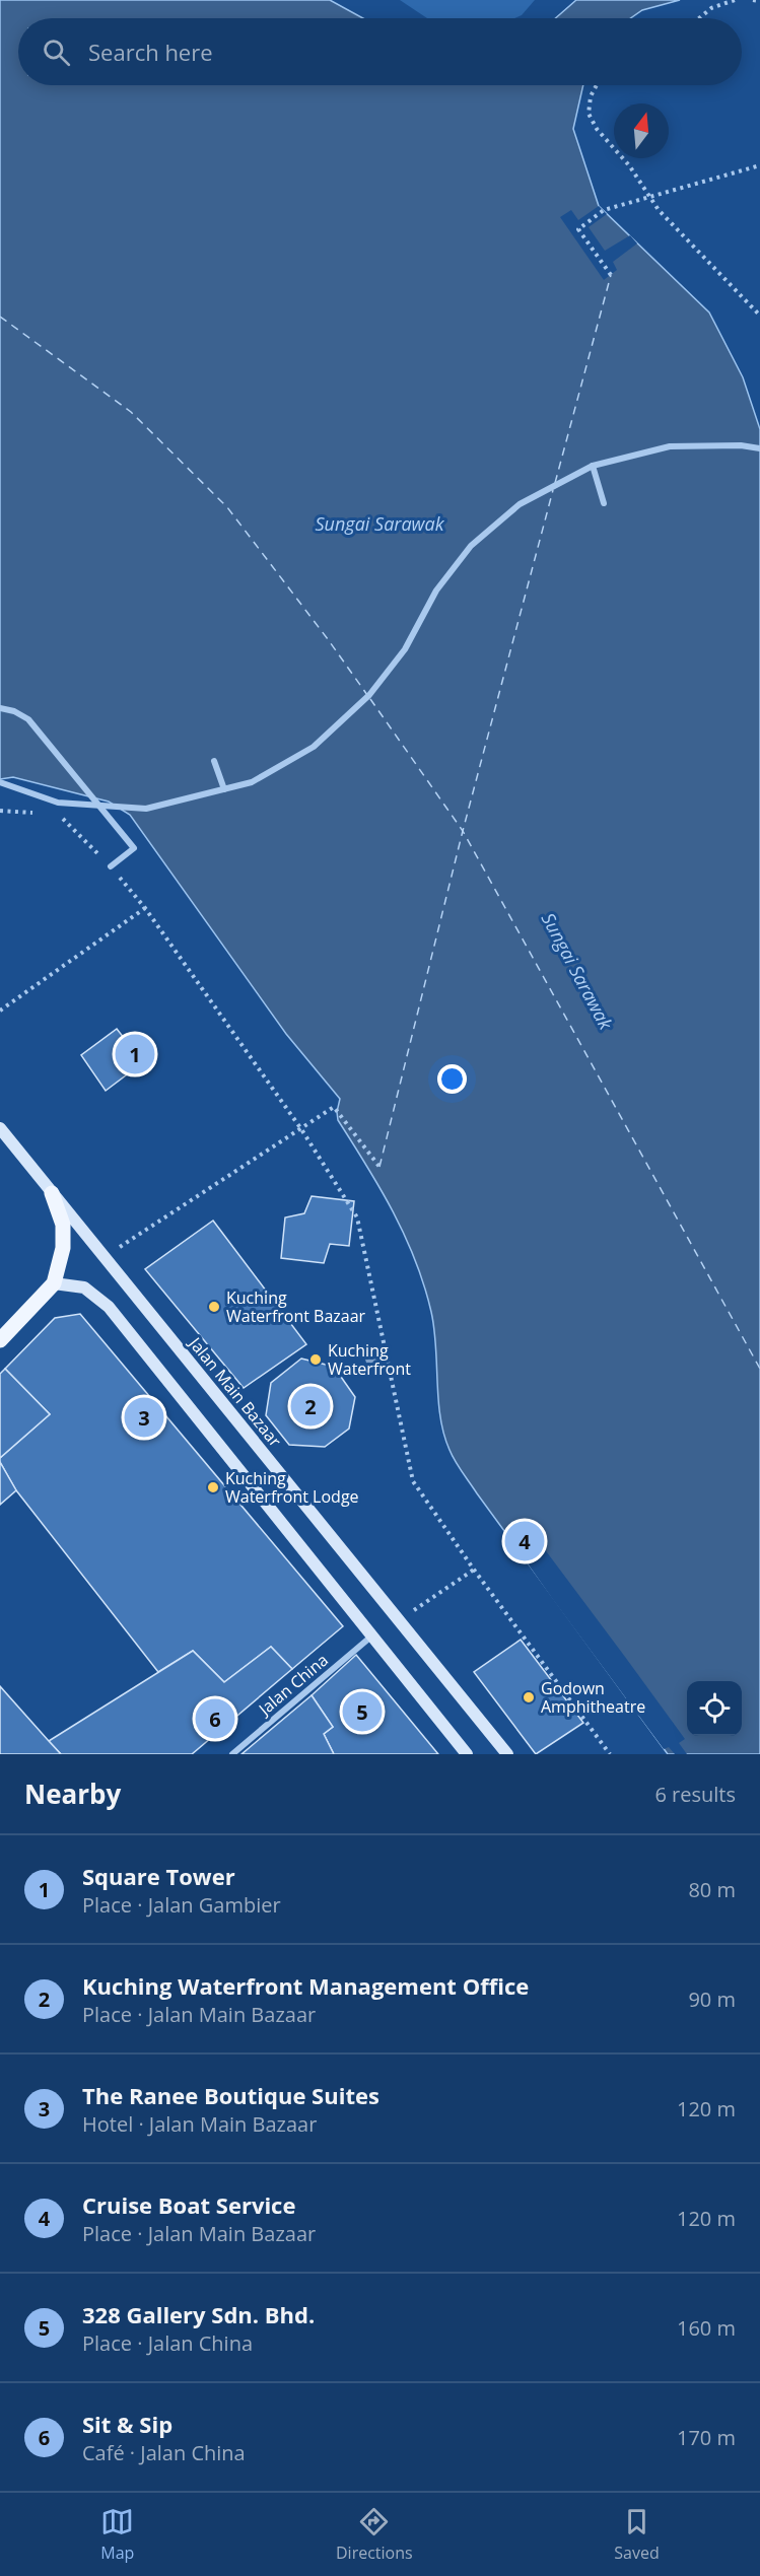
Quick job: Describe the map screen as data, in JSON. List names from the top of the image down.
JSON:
{
  "streets": {
    "main road": ["Jalan Main Bazaar"],
    "street": ["Jalan China"]
  },
  "water": ["Sungai Sarawak"],
  "places": [
    "Kuching Waterfront Bazaar",
    "Kuching Waterfront",
    "Kuching Waterfront Lodge",
    "Godown Amphitheatre"
  ],
  "north": "top",
  "page": {
    "search": "Search here",
    "pins": [
      "1",
      "2",
      "3",
      "4",
      "5",
      "6"
    ],
    "heading": ["Nearby", "6 results"],
    "list": [
      {
        "mark": "1",
        "name": "Square Tower",
        "note": "Place · Jalan Gambier",
        "value": "80 m"
      },
      {
        "mark": "2",
        "name": "Kuching Waterfront Management Office",
        "note": "Place · Jalan Main Bazaar",
        "value": "90 m"
      },
      {
        "mark": "3",
        "name": "The Ranee Boutique Suites",
        "note": "Hotel · Jalan Main Bazaar",
        "value": "120 m"
      },
      {
        "mark": "4",
        "name": "Cruise Boat Service",
        "note": "Place · Jalan Main Bazaar",
        "value": "120 m"
      },
      {
        "mark": "5",
        "name": "328 Gallery Sdn. Bhd.",
        "note": "Place · Jalan China",
        "value": "160 m"
      },
      {
        "mark": "6",
        "name": "Sit & Sip",
        "note": "Café · Jalan China",
        "value": "170 m"
      }
    ],
    "nav": ["Map", "Directions", "Saved"]
  }
}
